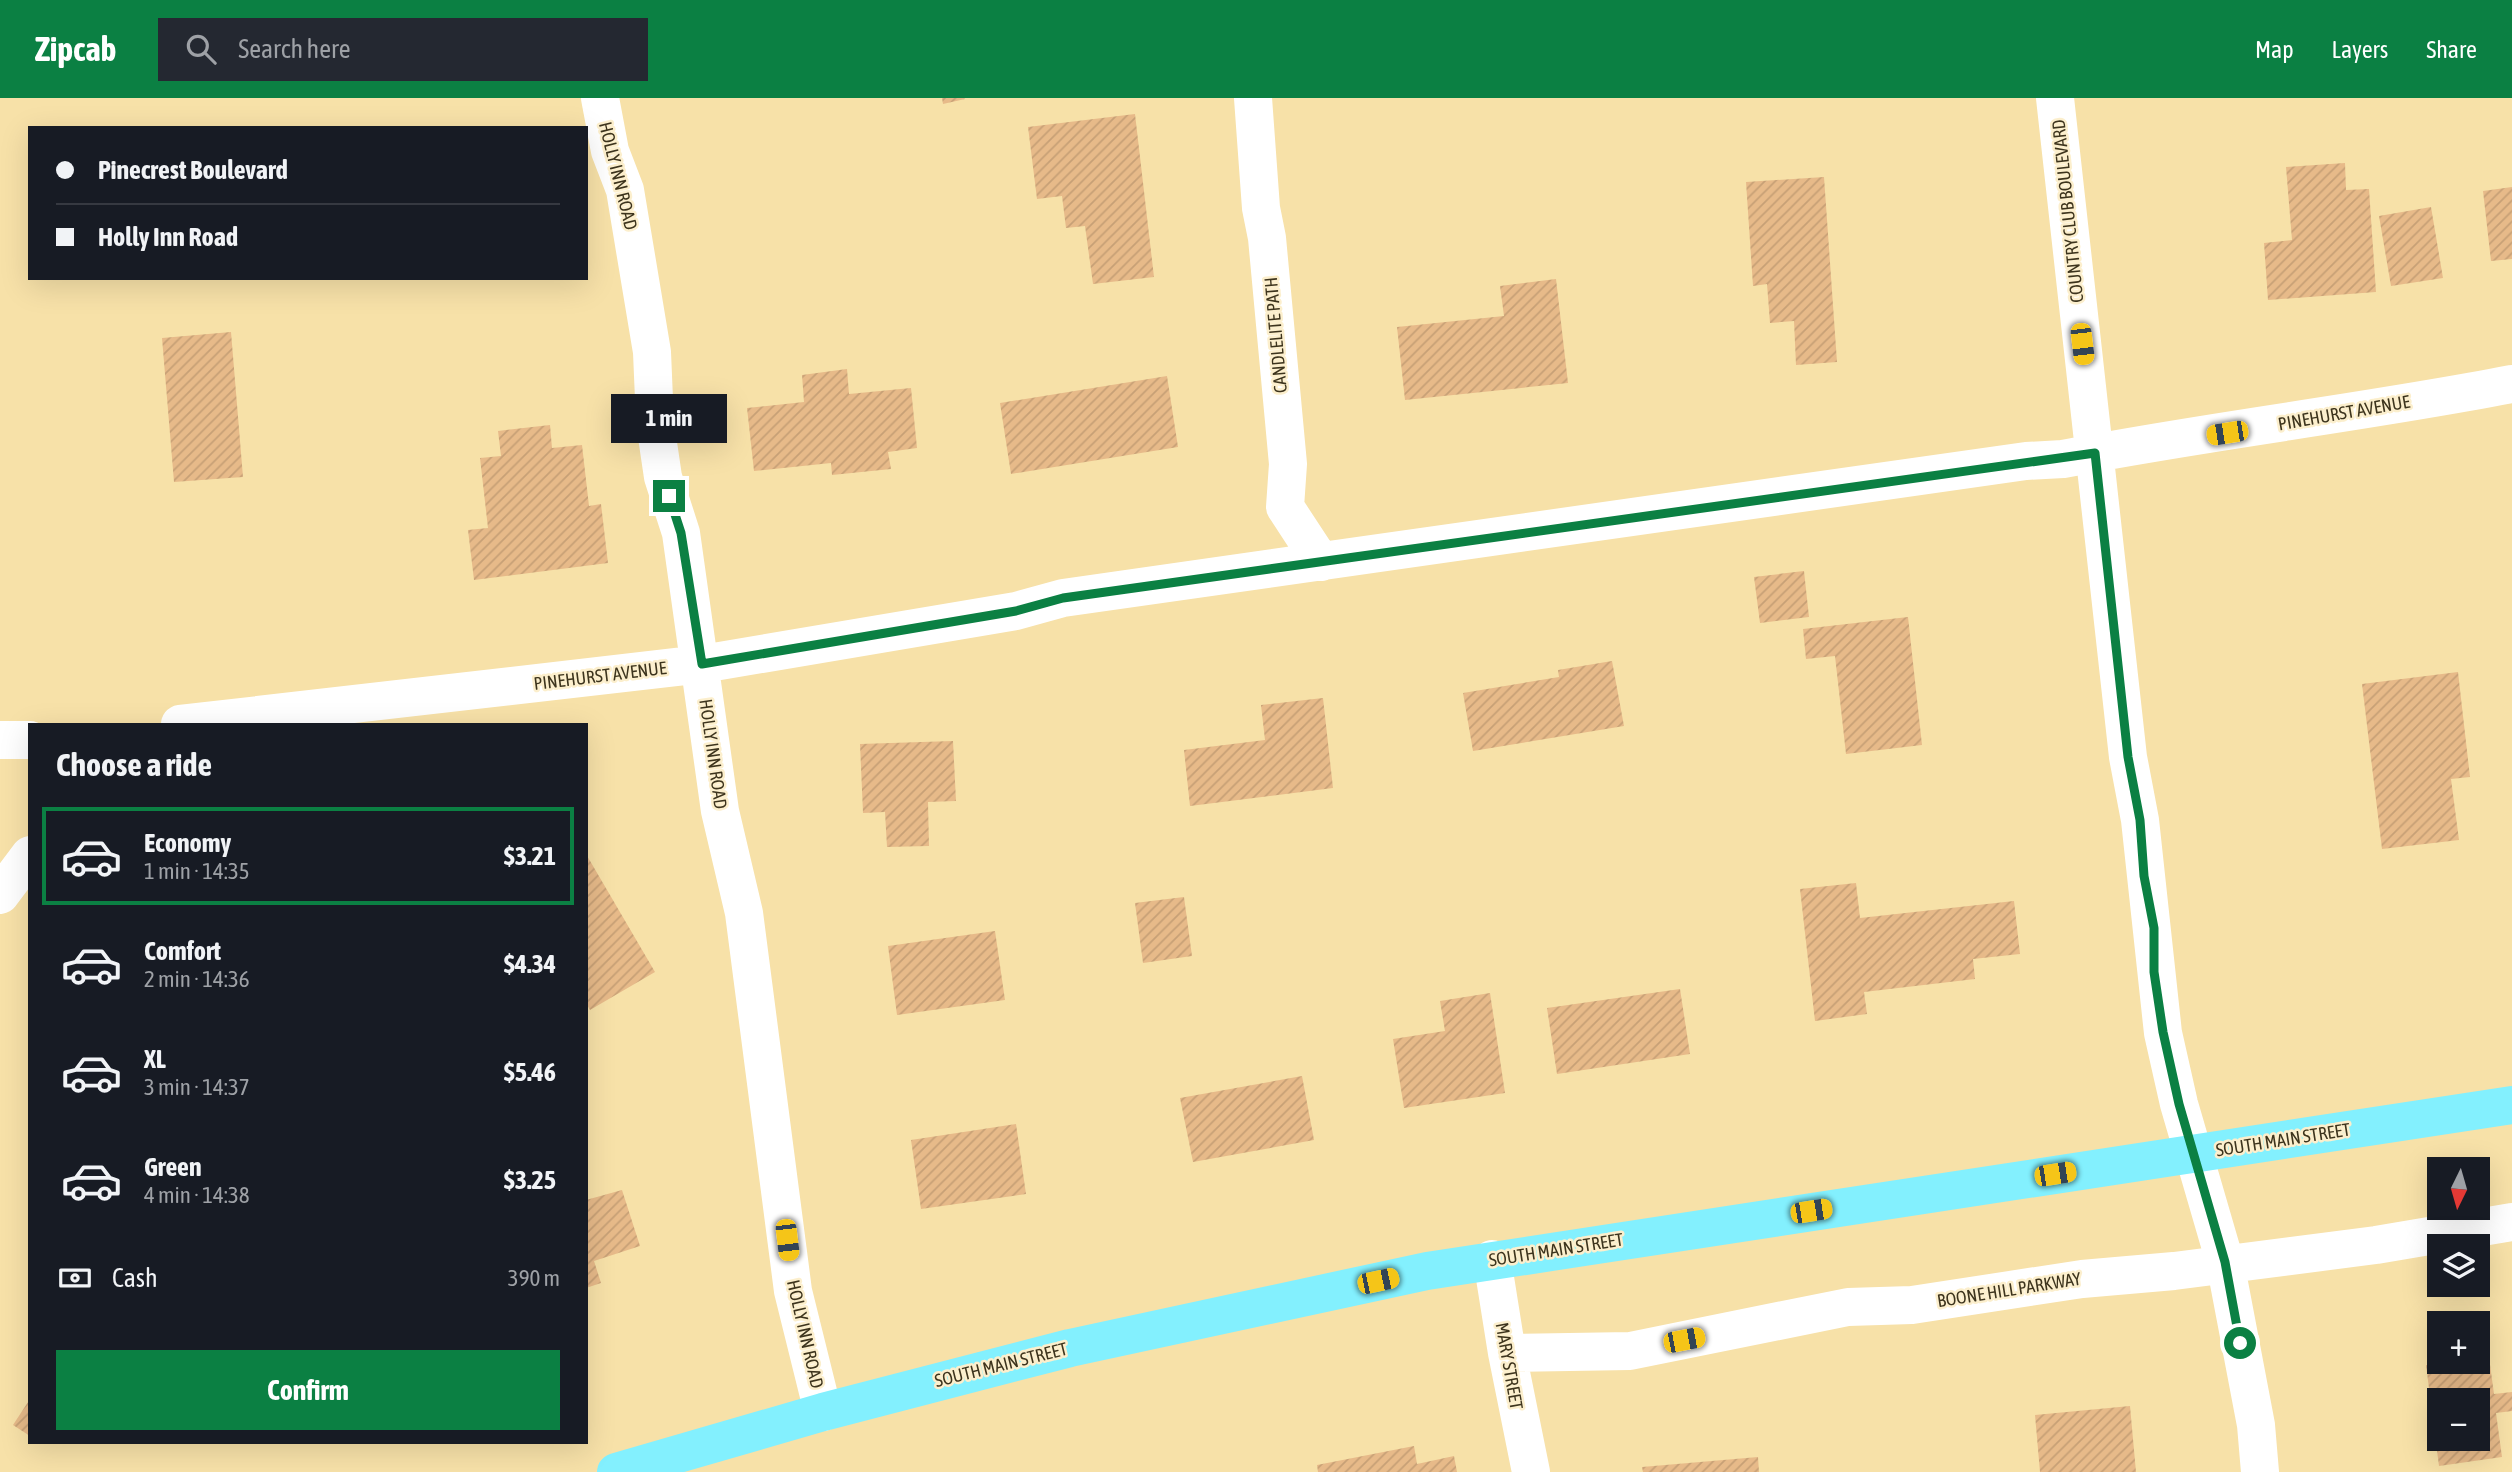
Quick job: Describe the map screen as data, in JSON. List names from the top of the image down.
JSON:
{
  "streets": {
    "main road": ["SOUTH MAIN STREET"],
    "street": [
      "HOLLY INN ROAD",
      "COUNTRY CLUB BOULEVARD",
      "CANDLELITE PATH",
      "PINEHURST AVENUE",
      "BOONE HILL PARKWAY",
      "MARY STREET"
    ]
  },
  "crossings": [
    ["HOLLY INN ROAD", "PINEHURST AVENUE"],
    ["HOLLY INN ROAD", "SOUTH MAIN STREET"],
    ["COUNTRY CLUB BOULEVARD", "PINEHURST AVENUE"],
    ["COUNTRY CLUB BOULEVARD", "SOUTH MAIN STREET"],
    ["COUNTRY CLUB BOULEVARD", "BOONE HILL PARKWAY"],
    ["CANDLELITE PATH", "PINEHURST AVENUE"],
    ["SOUTH MAIN STREET", "MARY STREET"],
    ["BOONE HILL PARKWAY", "MARY STREET"]
  ],
  "north": "bottom",
  "page": {
    "header": "Zipcab",
    "search": "Search here",
    "nav": ["Map", "Layers", "Share"],
    "banner": ["Pinecrest Boulevard", "Holly Inn Road"],
    "bubble": "1 min",
    "heading": "Choose a ride",
    "list": [
      {
        "name": "Economy",
        "note": "1 min · 14:35",
        "value": "$3.21"
      },
      {
        "name": "Comfort",
        "note": "2 min · 14:36",
        "value": "$4.34"
      },
      {
        "name": "XL",
        "note": "3 min · 14:37",
        "value": "$5.46"
      },
      {
        "name": "Green",
        "note": "4 min · 14:38",
        "value": "$3.25"
      }
    ],
    "map_buttons": ["+", "−"],
    "pay": ["Cash", "390 m"],
    "buttons": "Confirm"
  }
}
